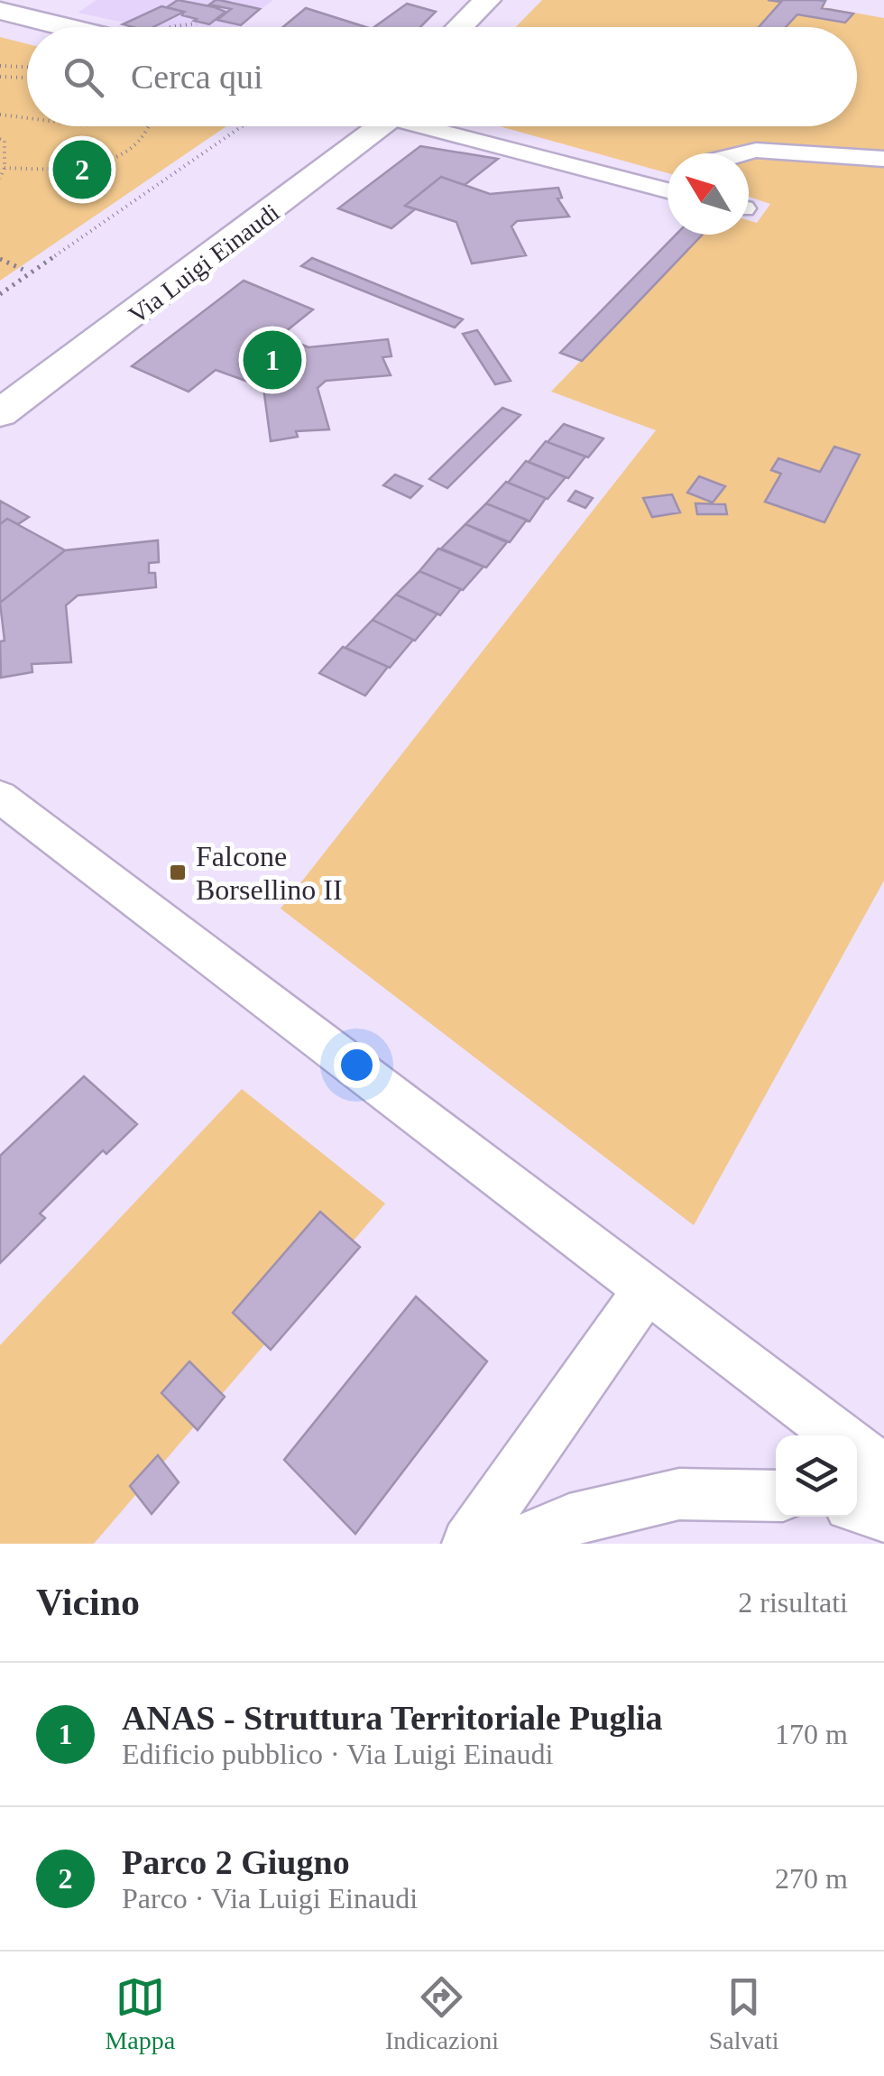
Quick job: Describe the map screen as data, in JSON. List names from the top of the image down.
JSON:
{
  "streets": {
    "main road": ["Via Luigi Einaudi"]
  },
  "places": {
    "transit": ["Falcone Borsellino II"]
  },
  "north": "top left",
  "page": {
    "search": "Cerca qui",
    "pins": ["2", "1"],
    "heading": ["Vicino", "2 risultati"],
    "list": [
      {
        "mark": "1",
        "name": "ANAS - Struttura Territoriale Puglia",
        "note": "Edificio pubblico · Via Luigi Einaudi",
        "value": "170 m"
      },
      {
        "mark": "2",
        "name": "Parco 2 Giugno",
        "note": "Parco · Via Luigi Einaudi",
        "value": "270 m"
      }
    ],
    "nav": ["Mappa", "Indicazioni", "Salvati"]
  }
}
